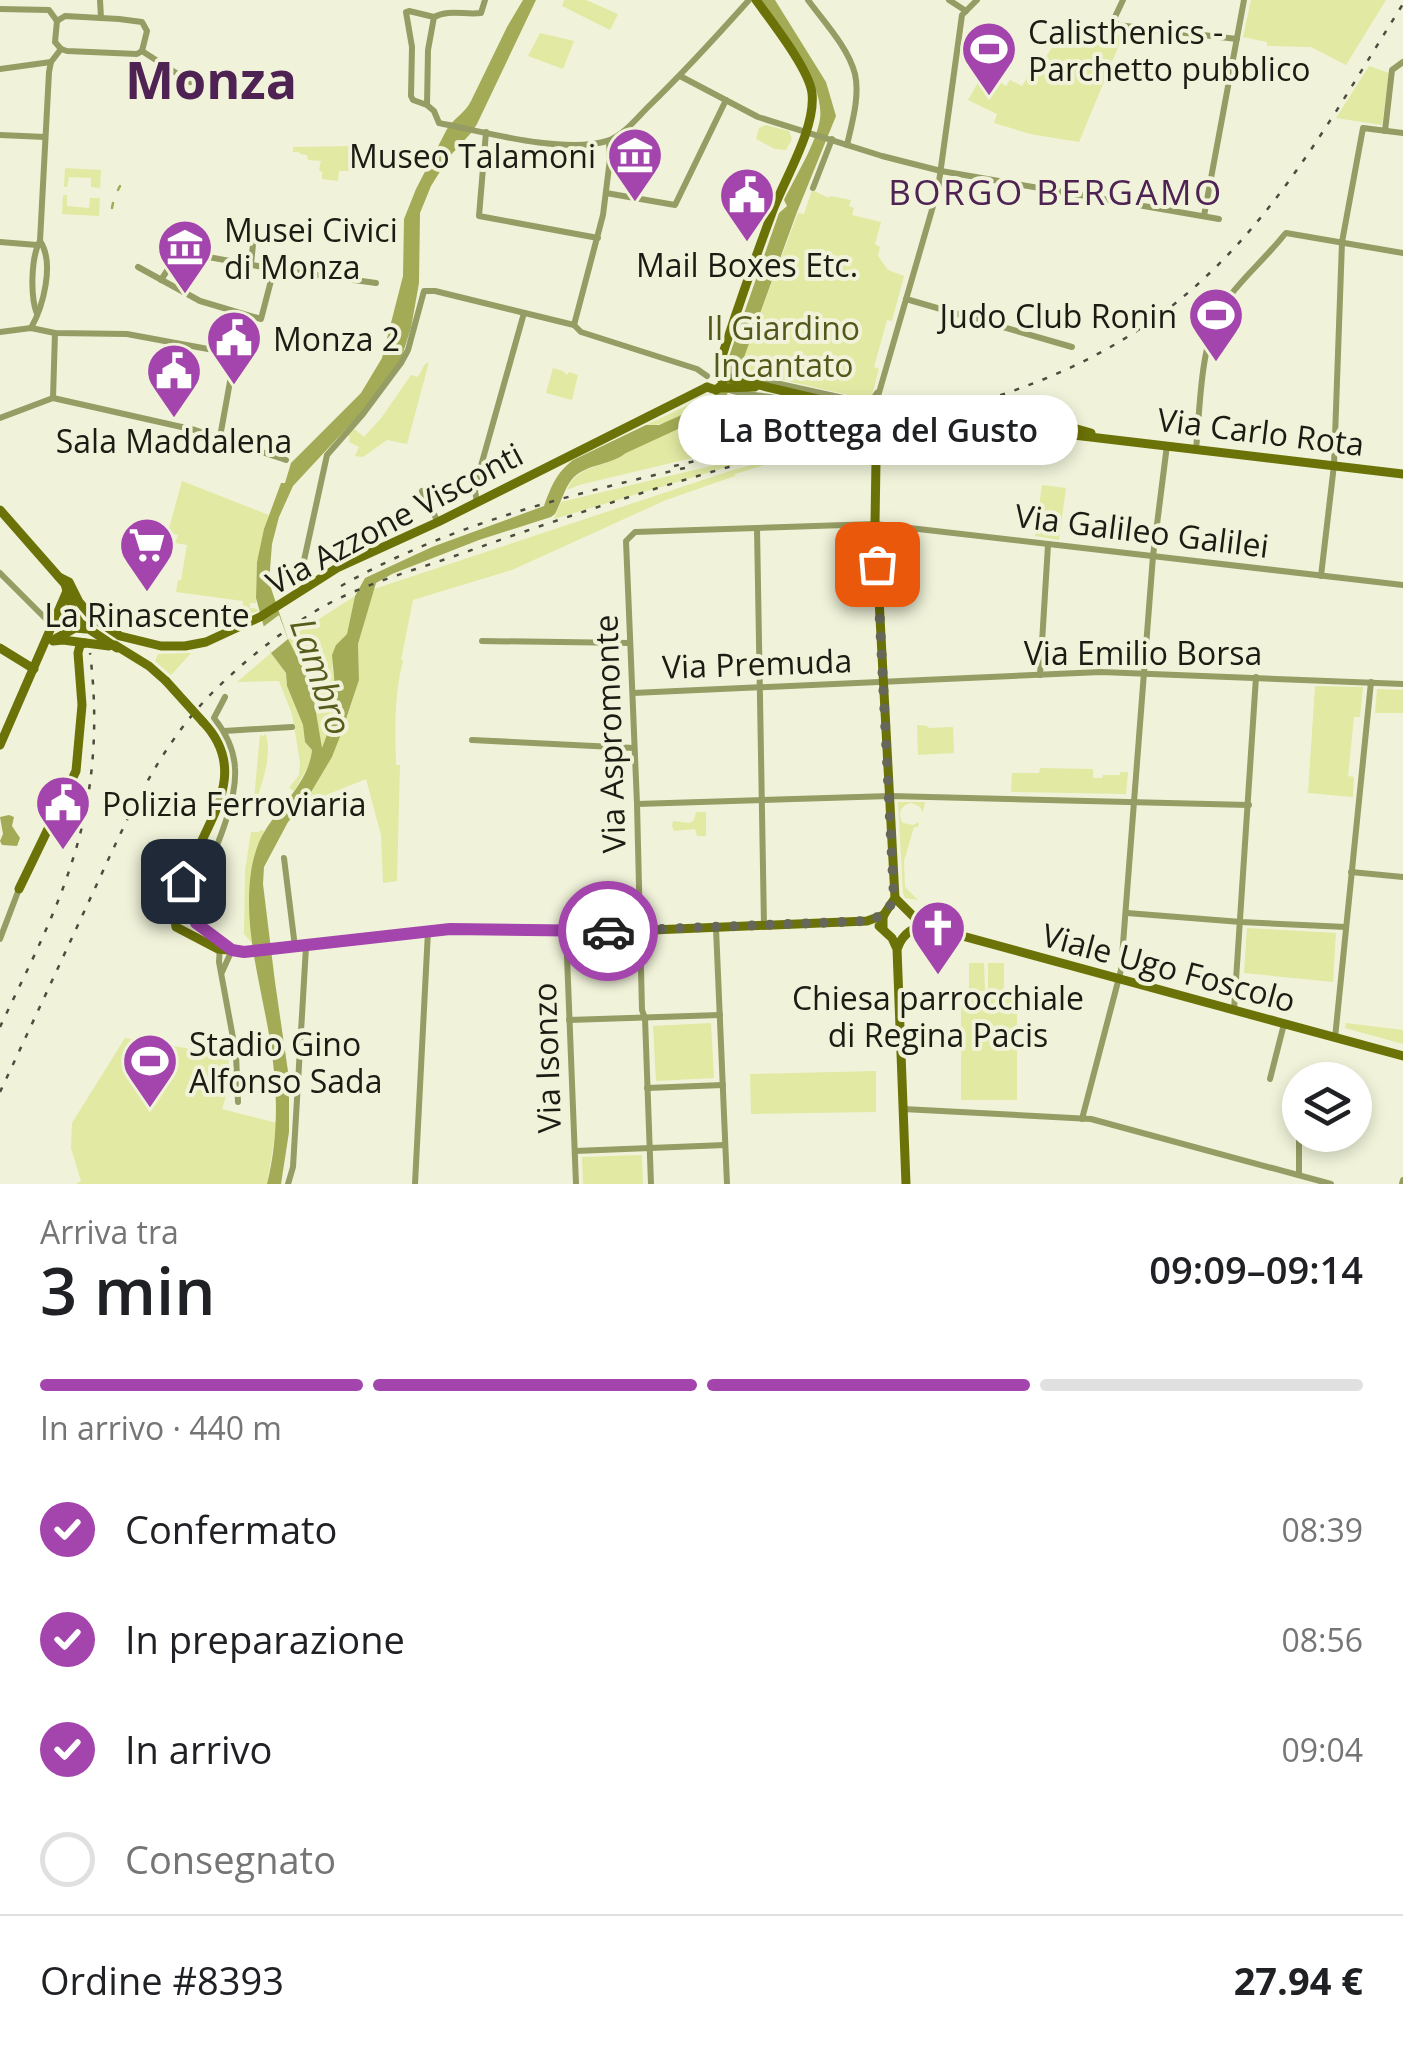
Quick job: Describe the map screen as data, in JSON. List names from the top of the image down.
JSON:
{
  "streets": {
    "street": [
      "Via Carlo Rota",
      "Via Azzone Visconti",
      "Via Galileo Galilei",
      "Via Emilio Borsa",
      "Via Premuda",
      "Via Aspromonte",
      "Viale Ugo Foscolo",
      "Via Isonzo"
    ]
  },
  "crossings": [
    ["Via Carlo Rota", "Via Galileo Galilei"],
    ["Via Galileo Galilei", "Via Aspromonte"],
    ["Via Emilio Borsa", "Via Premuda"],
    ["Via Premuda", "Via Aspromonte"]
  ],
  "districts": ["Monza", "BORGO BERGAMO"],
  "water": ["Lambro"],
  "parks": ["Il Giardino Incantato"],
  "places": {
    "sports": ["Calisthenics - Parchetto pubblico", "Judo Club Ronin", "Stadio Gino Alfonso Sada"],
    "museum": ["Museo Talamoni", "Musei Civici di Monza"],
    "public building": [
      "Mail Boxes Etc.",
      "Monza 2",
      "Sala Maddalena",
      "Polizia Ferroviaria"
    ],
    "other": ["La Bottega del Gusto"],
    "supermarket": ["La Rinascente"],
    "church": ["Chiesa parrocchiale di Regina Pacis"]
  },
  "page": {
    "bubble": "La Bottega del Gusto",
    "heading": ["3 min", "Arriva tra", "09:09–09:14"],
    "panel": ["Ordine #8393", "27.94 €"],
    "bar": "In arrivo · 440 m",
    "list": [
      ["Confermato", "08:39"],
      ["In preparazione", "08:56"],
      ["In arrivo", "09:04"],
      "Consegnato"
    ]
  }
}
